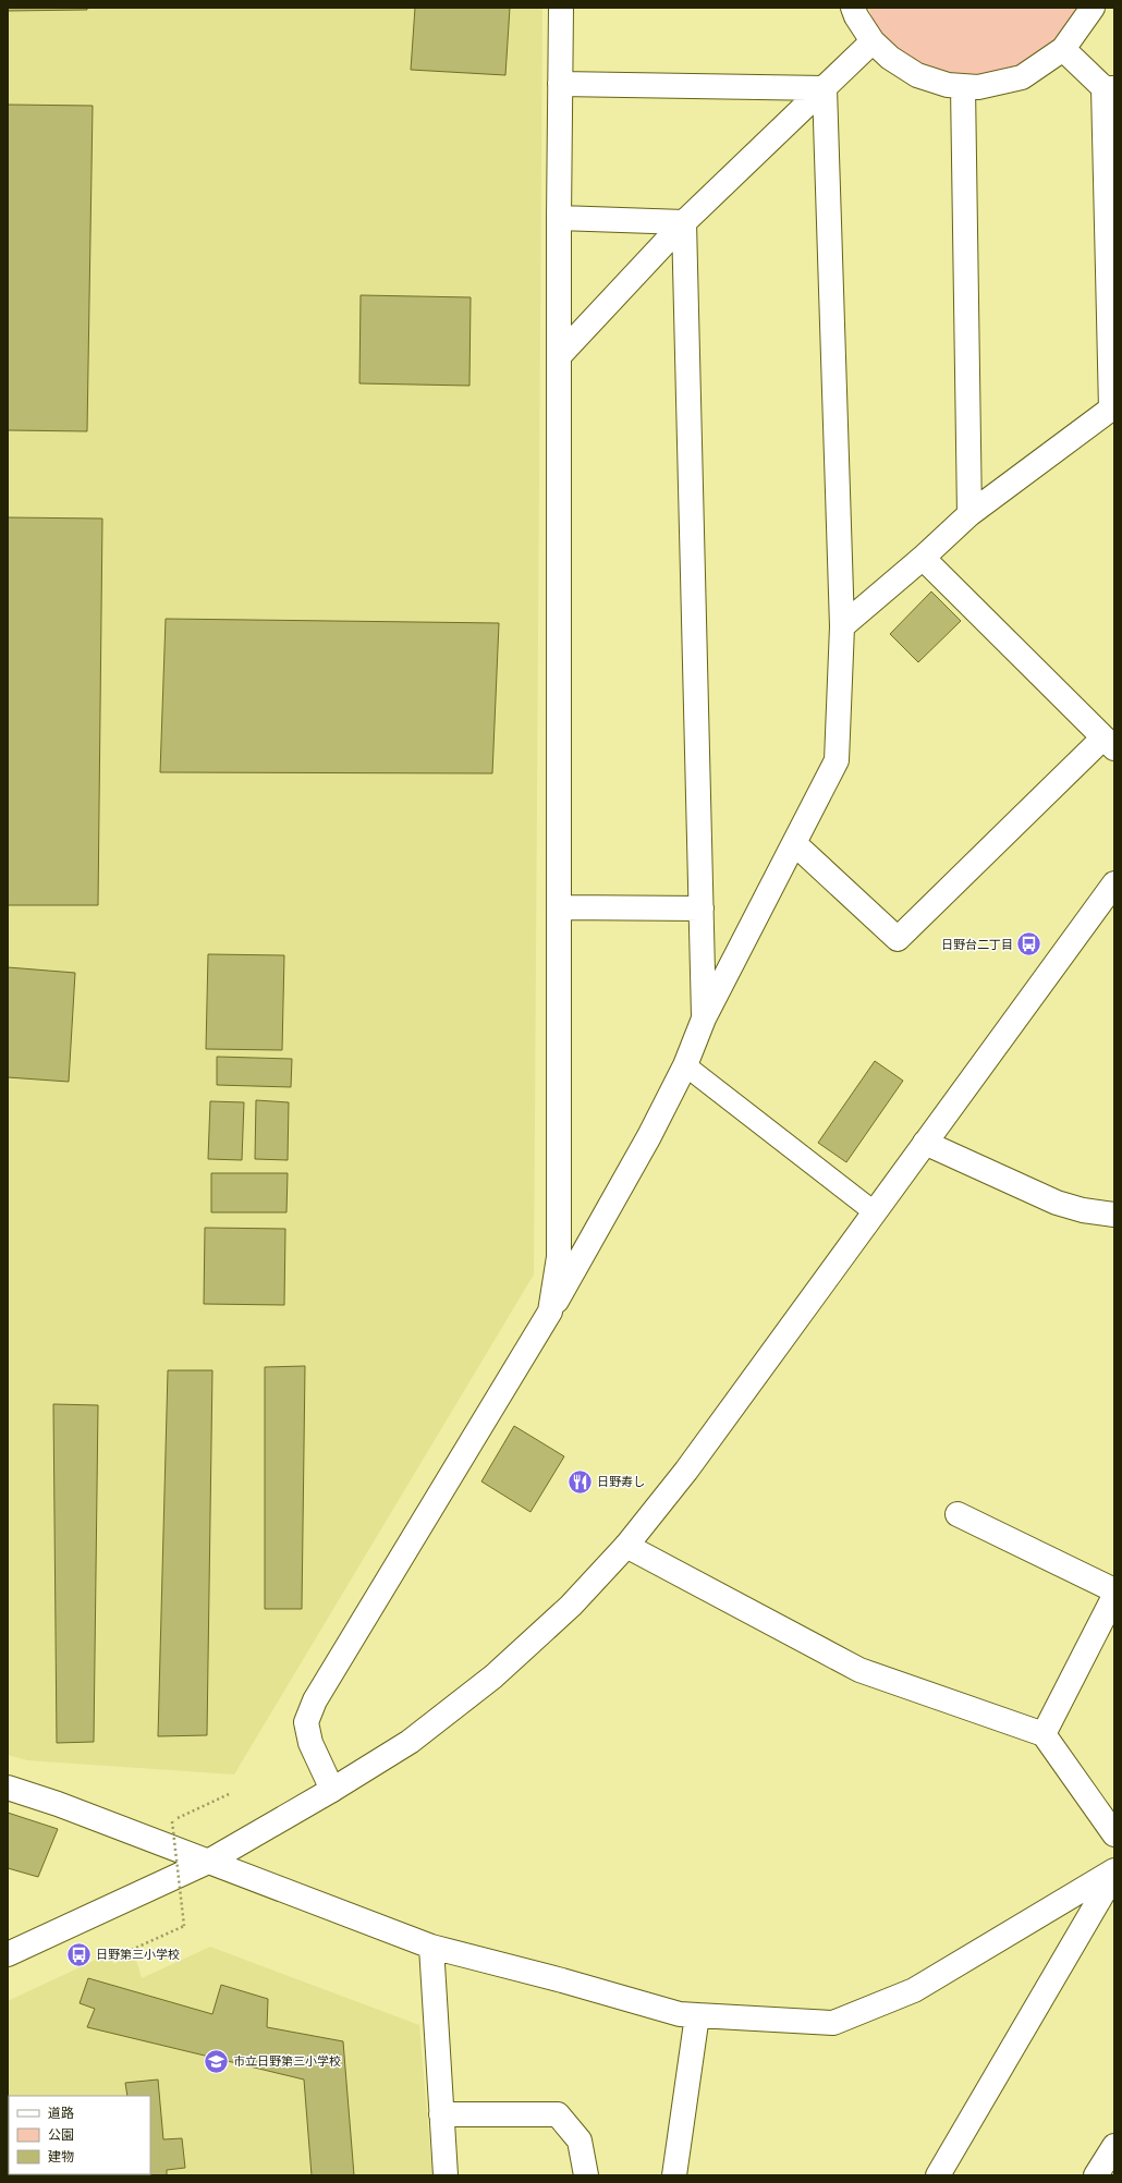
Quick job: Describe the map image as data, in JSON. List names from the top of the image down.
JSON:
{
  "places": {
    "bus stop": ["日野台二丁目", "日野第三小学校"],
    "restaurant": ["日野寿し"],
    "school or university": ["市立日野第三小学校"]
  },
  "legend": ["道路", "公園", "建物"]
}
